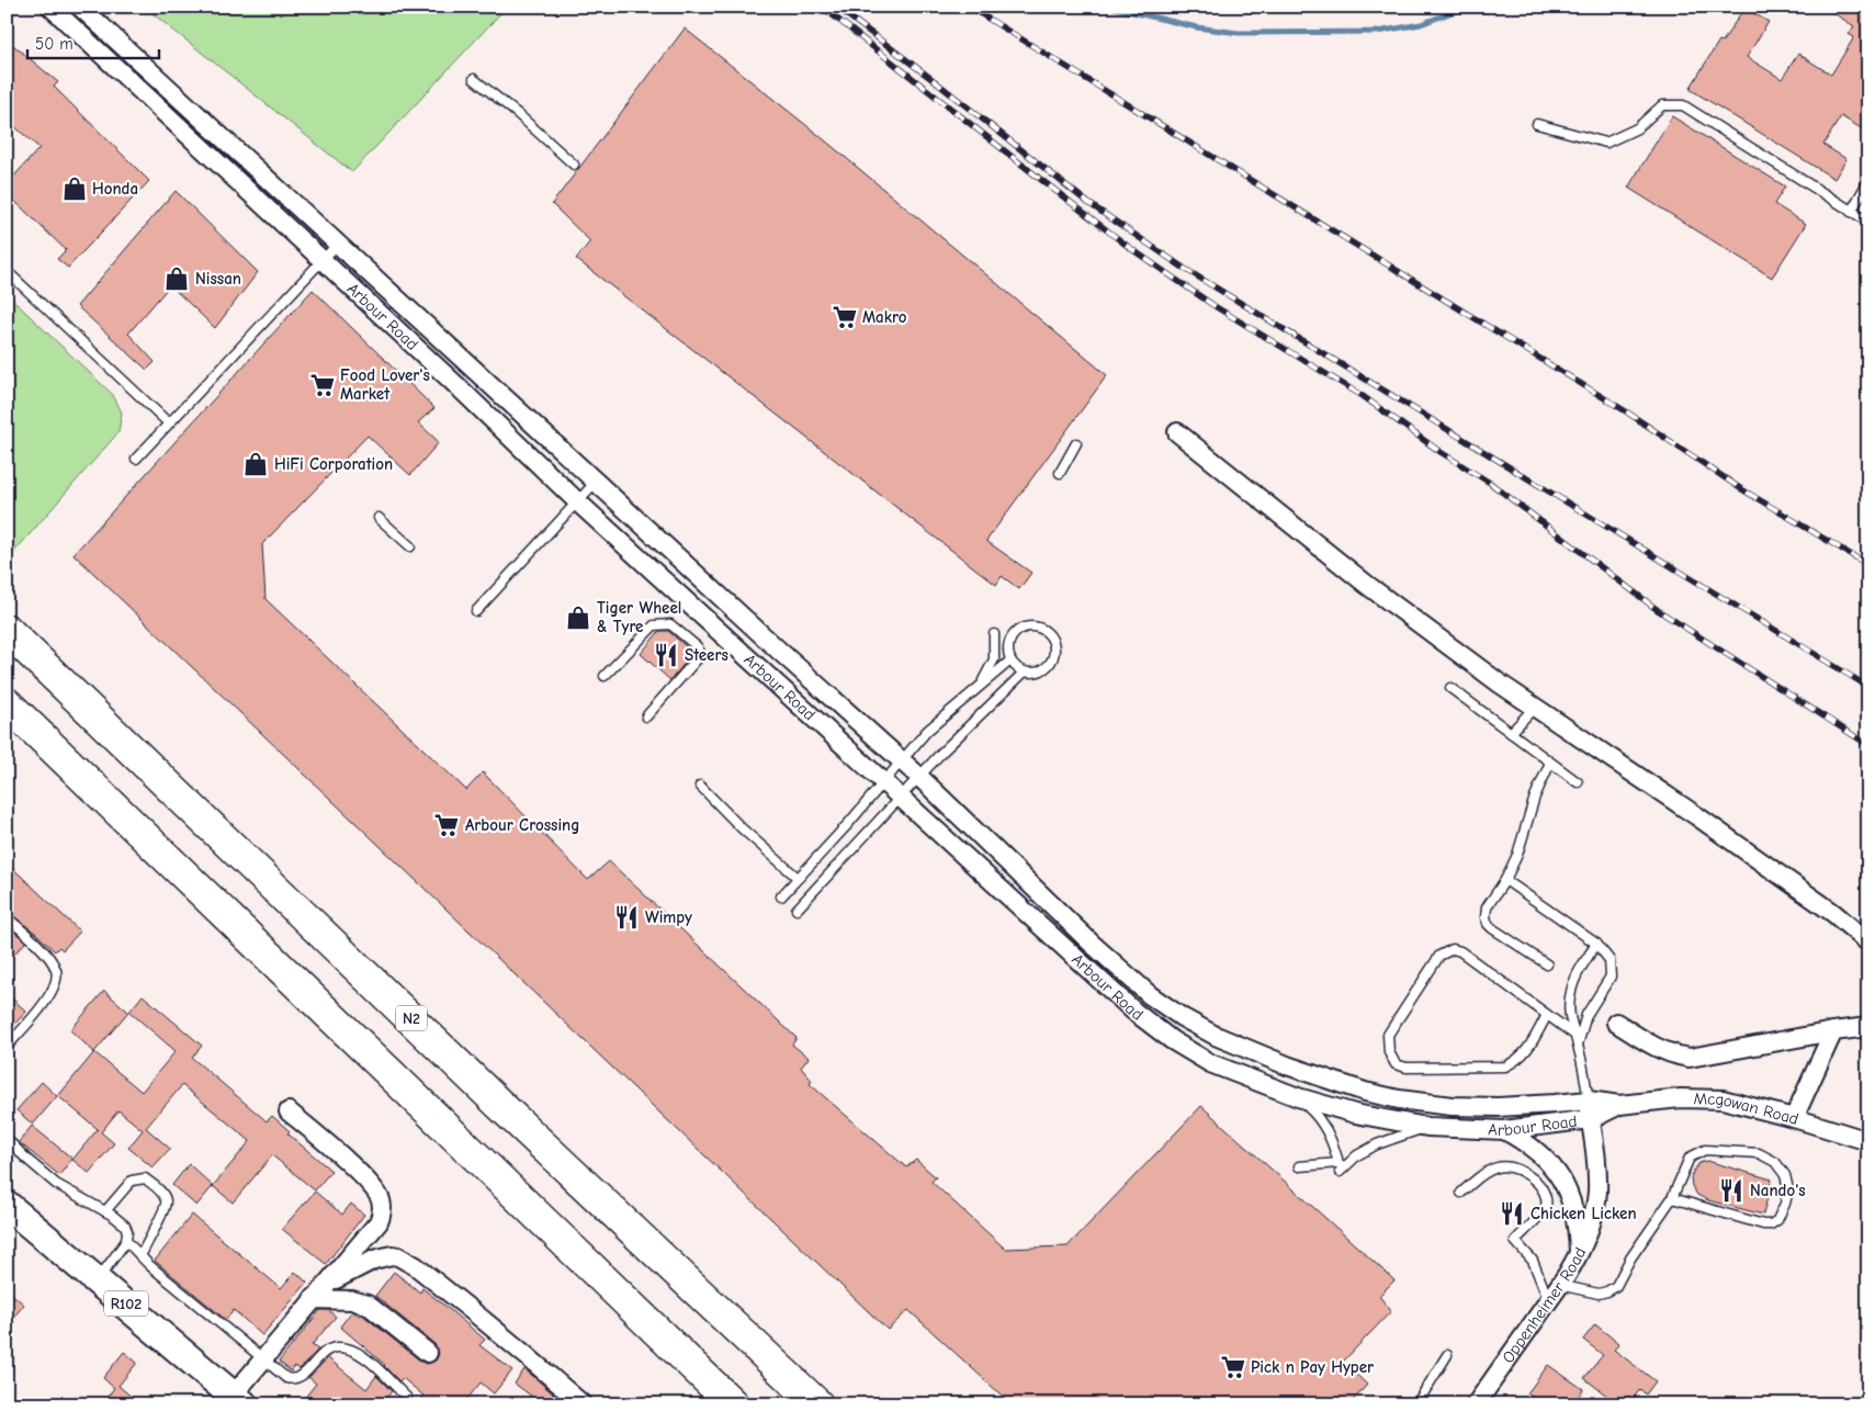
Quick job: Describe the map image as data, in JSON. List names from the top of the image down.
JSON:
{
  "streets": {
    "highway": ["N2"],
    "main road": ["R102"],
    "street": ["Arbour Road", "Mcgowan Road", "Oppenheimer Road"]
  },
  "crossings": [
    ["Arbour Road", "Mcgowan Road"],
    ["Arbour Road", "Oppenheimer Road"],
    ["Mcgowan Road", "Oppenheimer Road"]
  ],
  "places": {
    "shop": [
      "Honda",
      "Nissan",
      "HiFi Corporation",
      "Tiger Wheel & Tyre"
    ],
    "supermarket": [
      "Makro",
      "Food Lover's Market",
      "Arbour Crossing",
      "Pick n Pay Hyper"
    ],
    "restaurant": [
      "Steers",
      "Wimpy",
      "Nando's",
      "Chicken Licken"
    ]
  },
  "scale_bar": "50 m"
}
